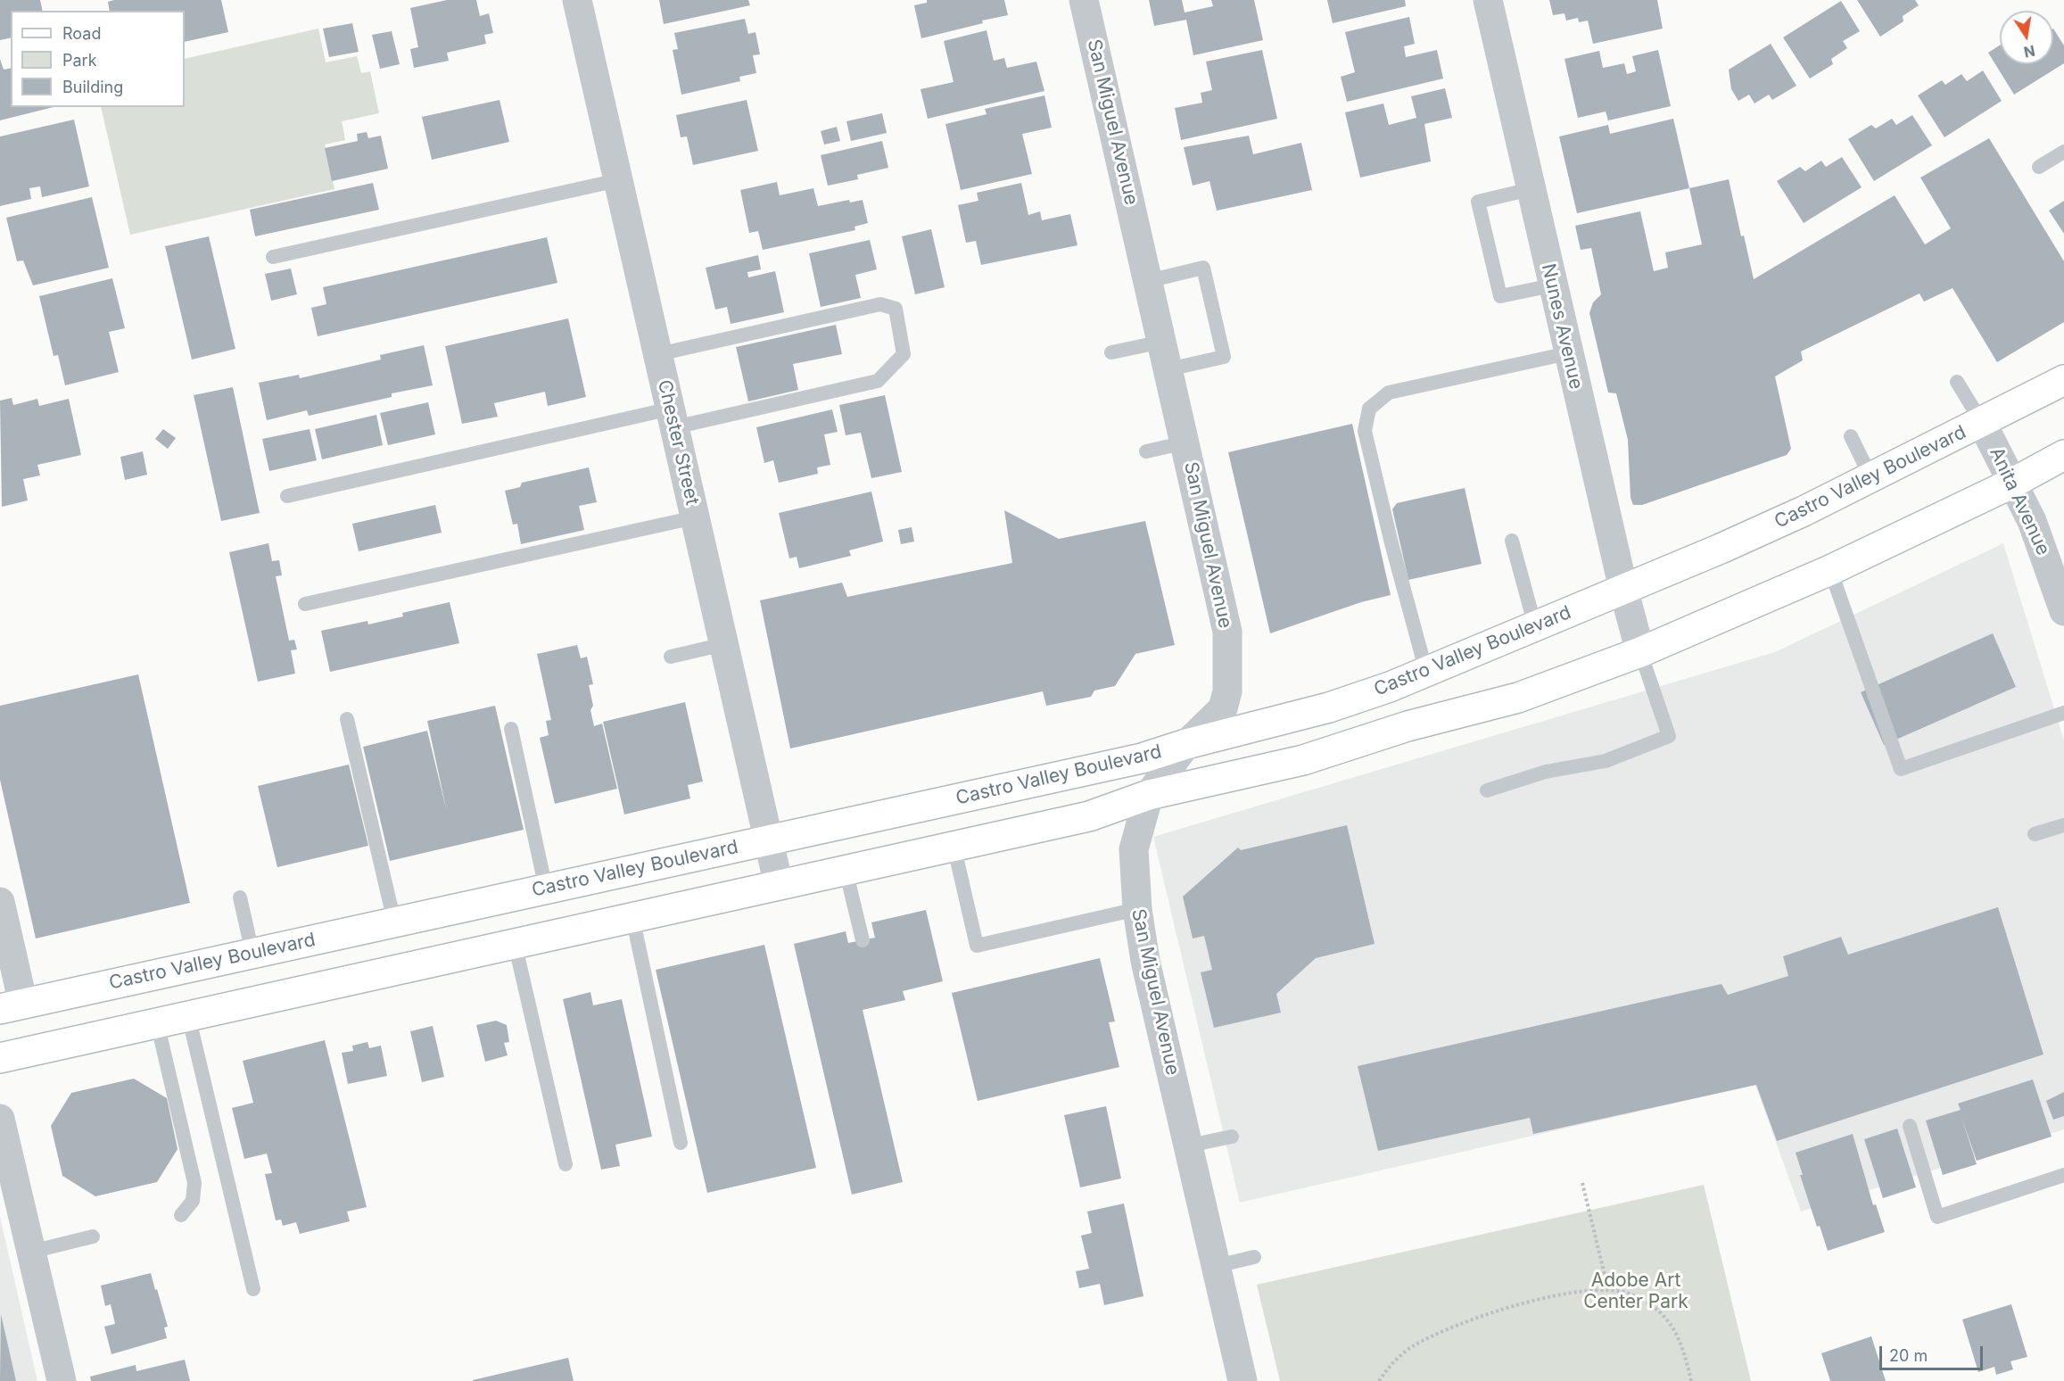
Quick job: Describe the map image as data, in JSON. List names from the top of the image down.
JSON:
{
  "streets": {
    "main road": ["Castro Valley Boulevard"],
    "street": [
      "San Miguel Avenue",
      "Nunes Avenue",
      "Chester Street",
      "Anita Avenue"
    ]
  },
  "crossings": [
    ["San Miguel Avenue", "Castro Valley Boulevard"],
    ["Nunes Avenue", "Castro Valley Boulevard"],
    ["Chester Street", "Castro Valley Boulevard"],
    ["Castro Valley Boulevard", "Anita Avenue"]
  ],
  "parks": ["Adobe Art Center Park"],
  "legend": ["Road", "Park", "Building"],
  "scale_bar": "20 m",
  "north": "bottom"
}
